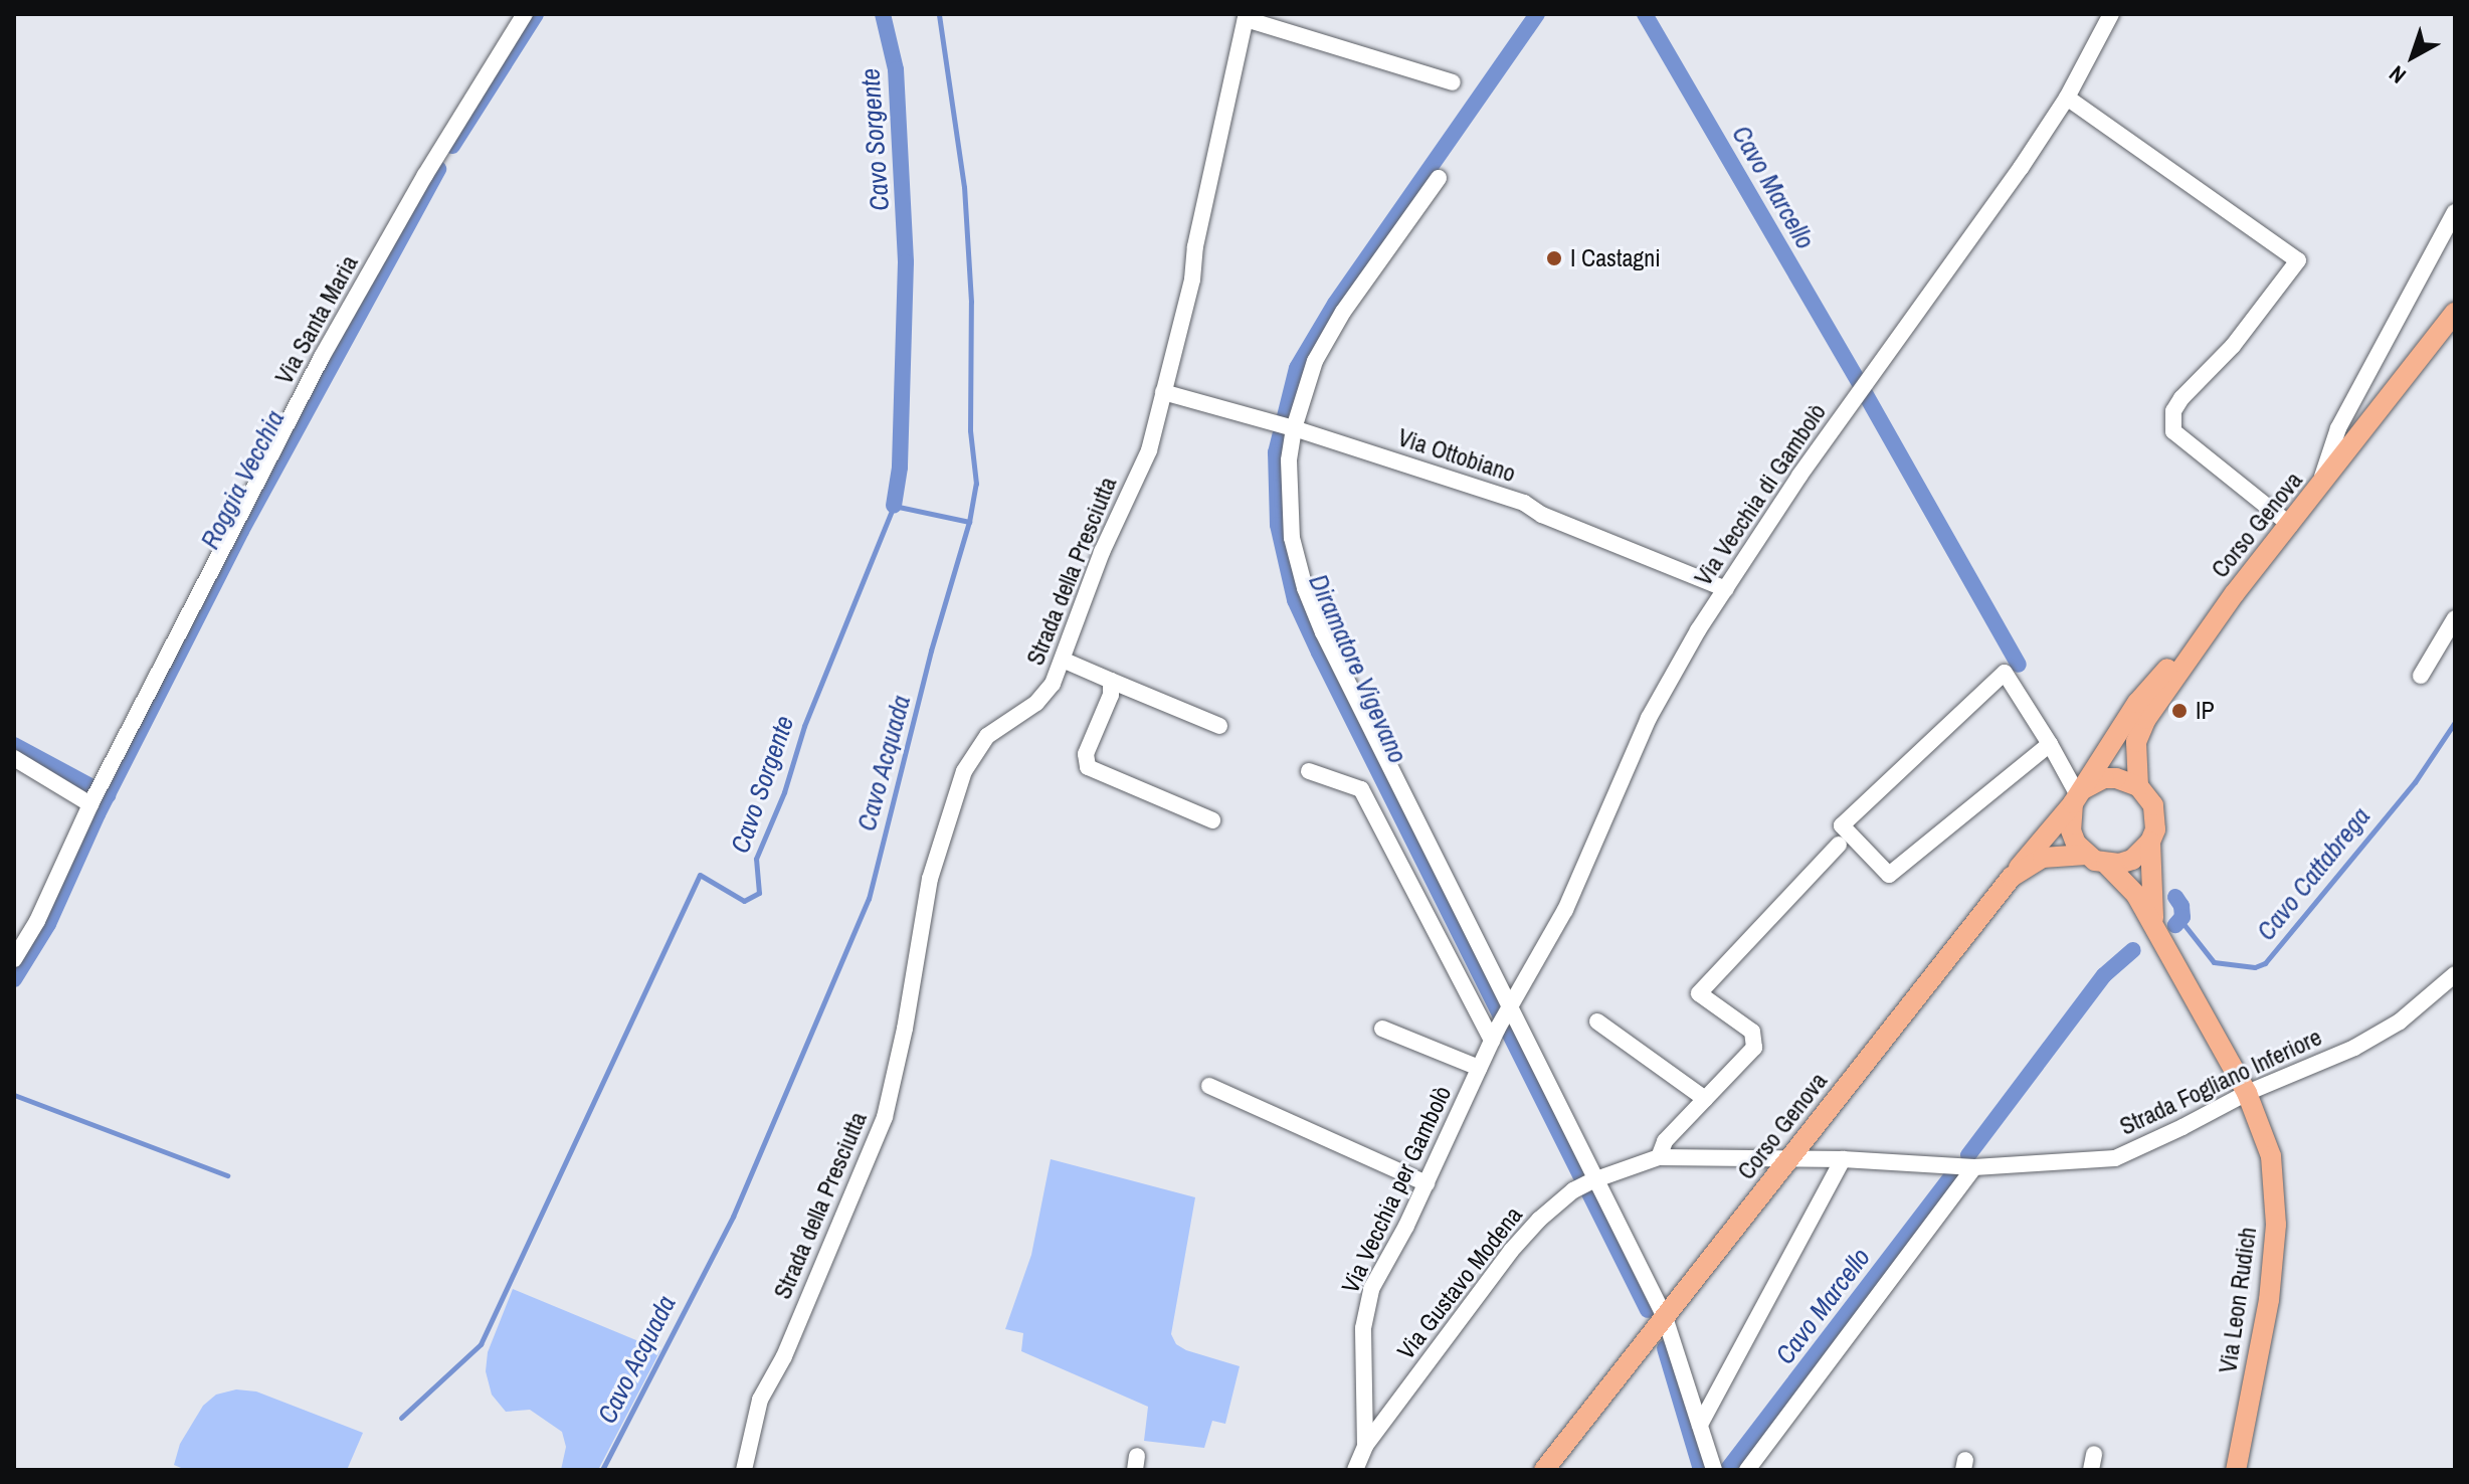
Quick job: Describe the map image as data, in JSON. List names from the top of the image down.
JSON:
{
  "streets": {
    "main road": ["Corso Genova", "Via Leon Rudich"],
    "street": [
      "Via Santa Maria",
      "Via Ottobiano",
      "Via Vecchia di Gambolò",
      "Strada della Presciutta",
      "Strada Fogliano Inferiore",
      "Via Vecchia per Gambolò",
      "Via Gustavo Modena"
    ]
  },
  "crossings": [
    ["Via Ottobiano", "Via Vecchia di Gambolò"],
    ["Via Ottobiano", "Strada della Presciutta"],
    ["Via Vecchia di Gambolò", "Via Vecchia per Gambolò"],
    ["Corso Genova", "Strada Fogliano Inferiore"],
    ["Corso Genova", "Via Gustavo Modena"],
    ["Corso Genova", "Via Leon Rudich"],
    ["Strada Fogliano Inferiore", "Via Gustavo Modena"],
    ["Strada Fogliano Inferiore", "Via Leon Rudich"],
    ["Via Vecchia per Gambolò", "Via Gustavo Modena"]
  ],
  "water": [
    "Cavo Sorgente",
    "Cavo Marcello",
    "Roggia Vecchia",
    "Diramatore Vigevano",
    "Cavo Acquada",
    "Cavo Cattabrega"
  ],
  "places": ["I Castagni", "IP"],
  "north": "bottom left"
}
